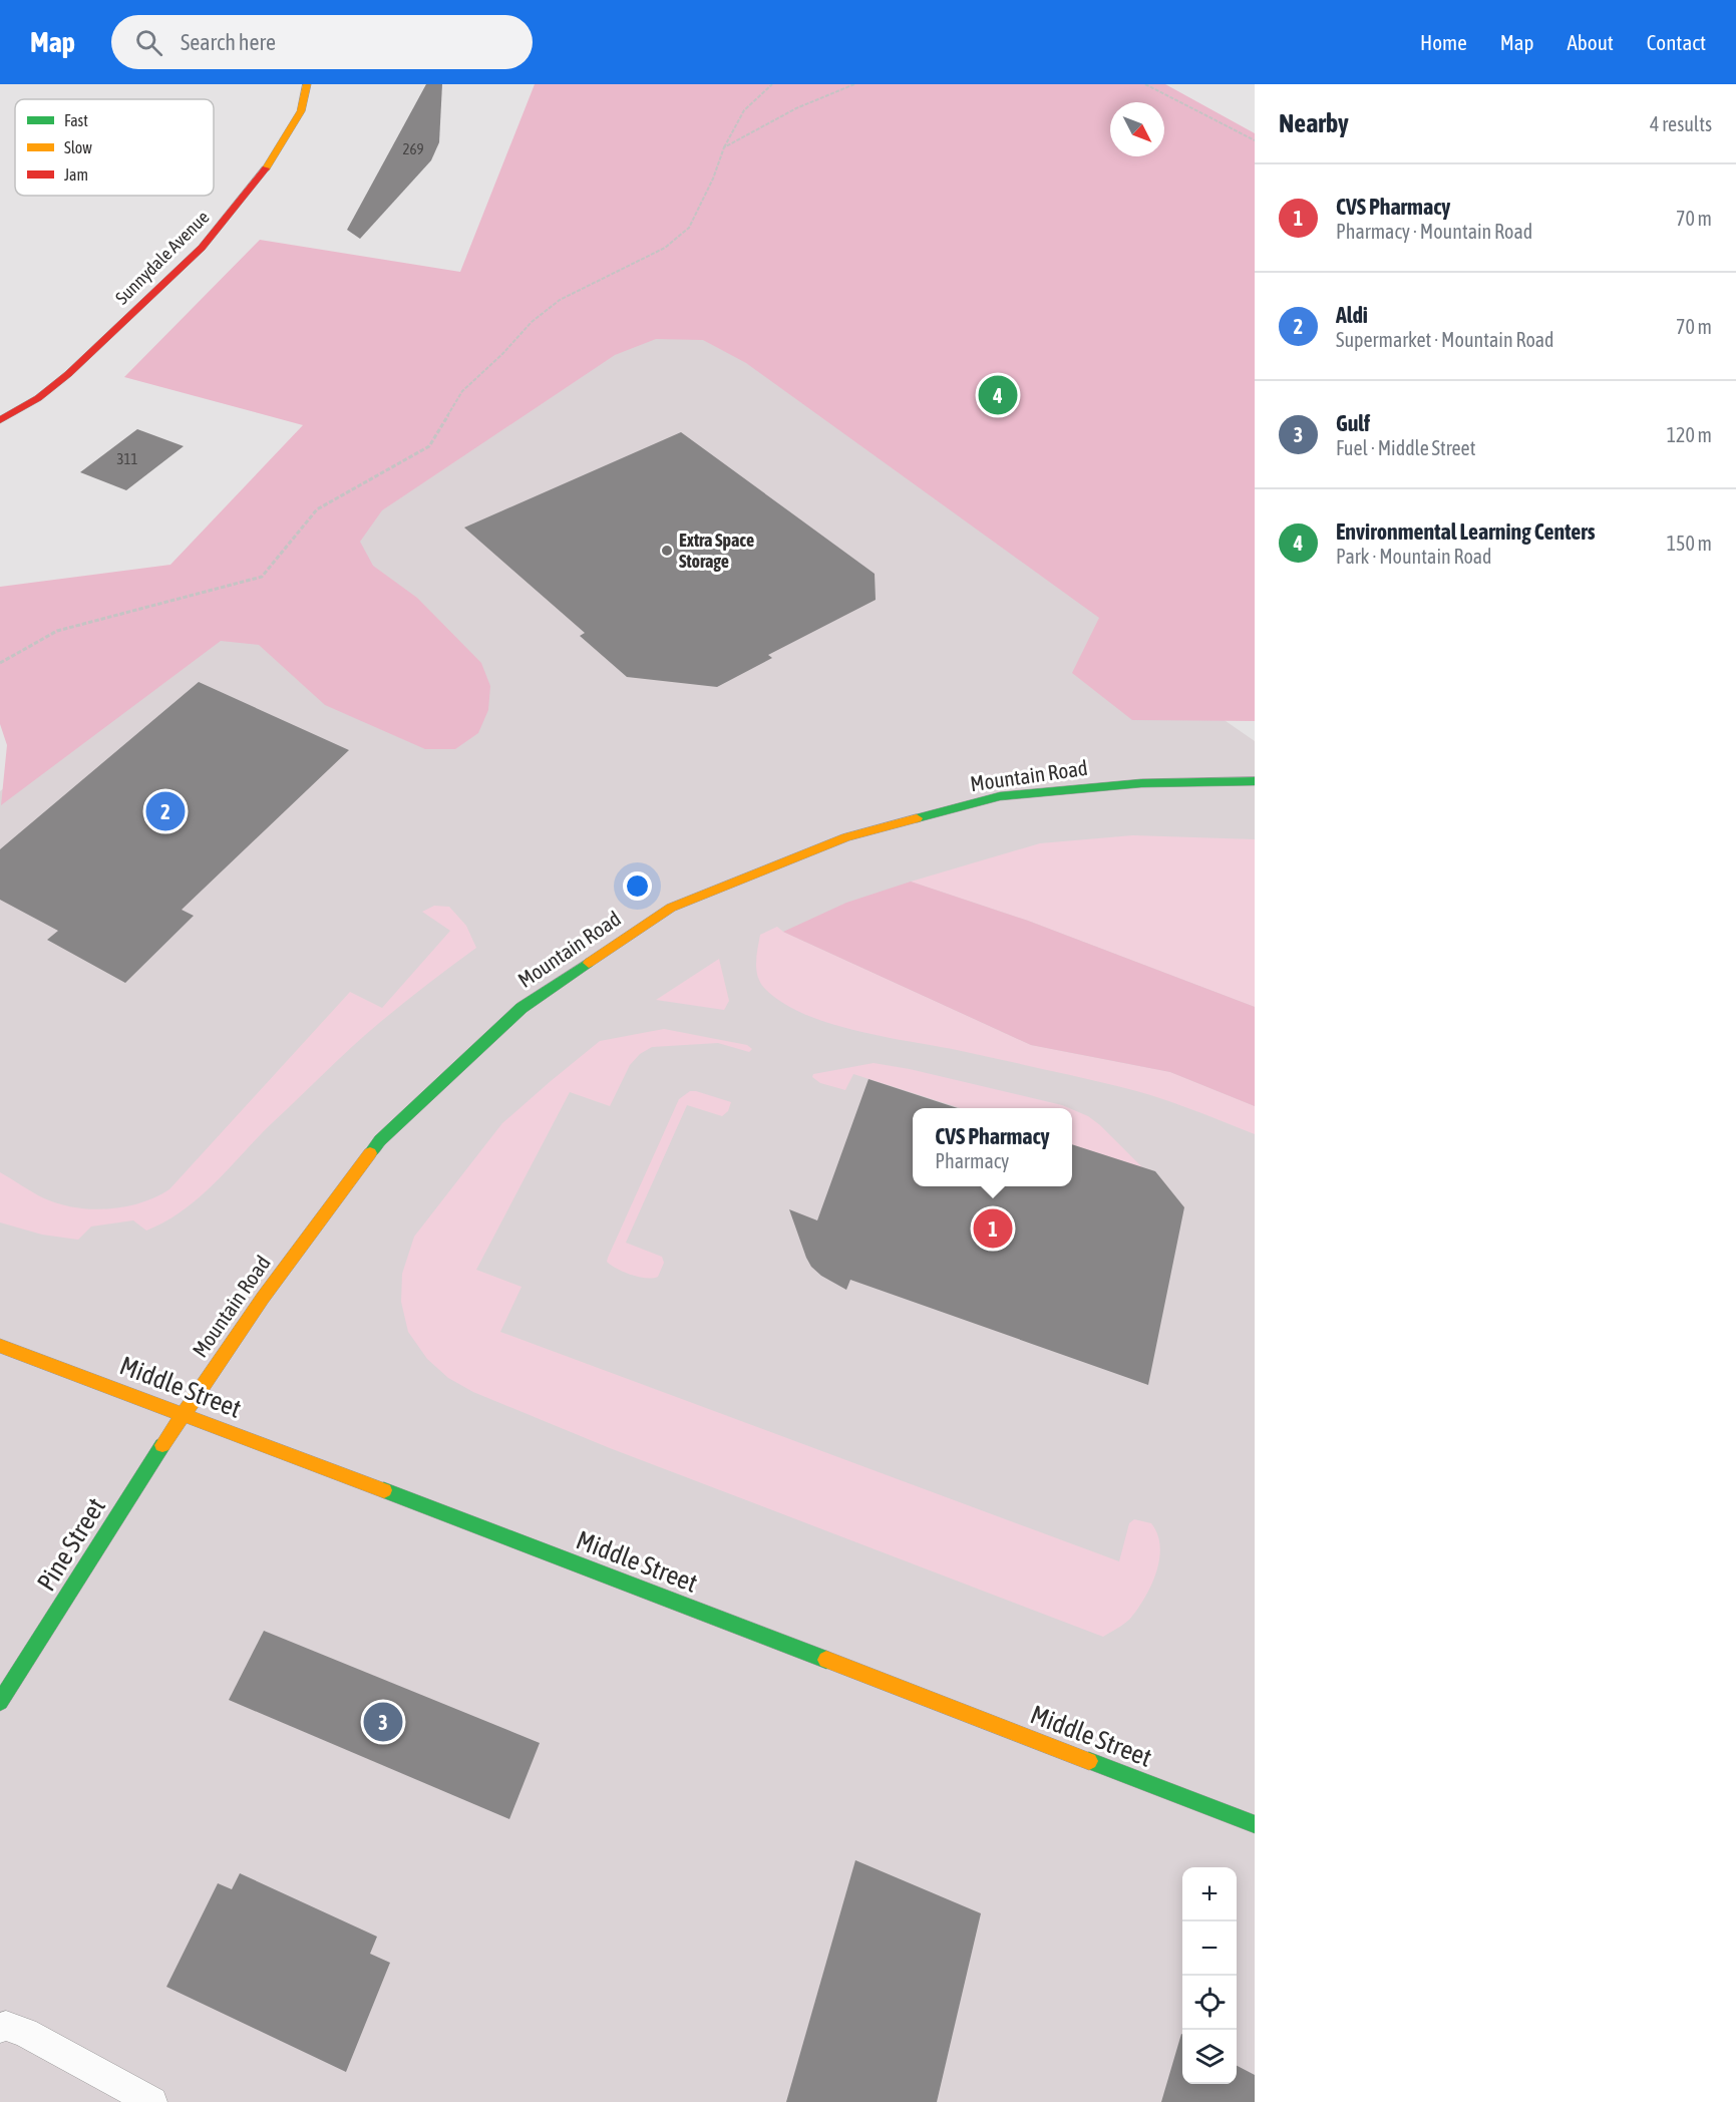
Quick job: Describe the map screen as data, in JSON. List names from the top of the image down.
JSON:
{
  "streets": {
    "main road": [
      "Sunnydale Avenue",
      "Mountain Road",
      "Middle Street",
      "Pine Street"
    ]
  },
  "crossings": [
    ["Mountain Road", "Middle Street"],
    ["Mountain Road", "Pine Street"],
    ["Middle Street", "Pine Street"]
  ],
  "places": ["Extra Space Storage"],
  "house_numbers": ["269", "311"],
  "legend": ["Fast", "Slow", "Jam"],
  "north": "bottom right",
  "page": {
    "header": "Map",
    "search": "Search here",
    "nav": [
      "Home",
      "Map",
      "About",
      "Contact"
    ],
    "heading": ["Nearby", "4 results"],
    "list": [
      {
        "mark": "1",
        "name": "CVS Pharmacy",
        "note": "Pharmacy · Mountain Road",
        "value": "70 m"
      },
      {
        "mark": "2",
        "name": "Aldi",
        "note": "Supermarket · Mountain Road",
        "value": "70 m"
      },
      {
        "mark": "3",
        "name": "Gulf",
        "note": "Fuel · Middle Street",
        "value": "120 m"
      },
      {
        "mark": "4",
        "name": "Environmental Learning Centers",
        "note": "Park · Mountain Road",
        "value": "150 m"
      }
    ],
    "pins": [
      "4",
      "2",
      "1",
      "3"
    ],
    "popup": ["CVS Pharmacy", "Pharmacy"],
    "map_buttons": ["+", "−"]
  }
}
